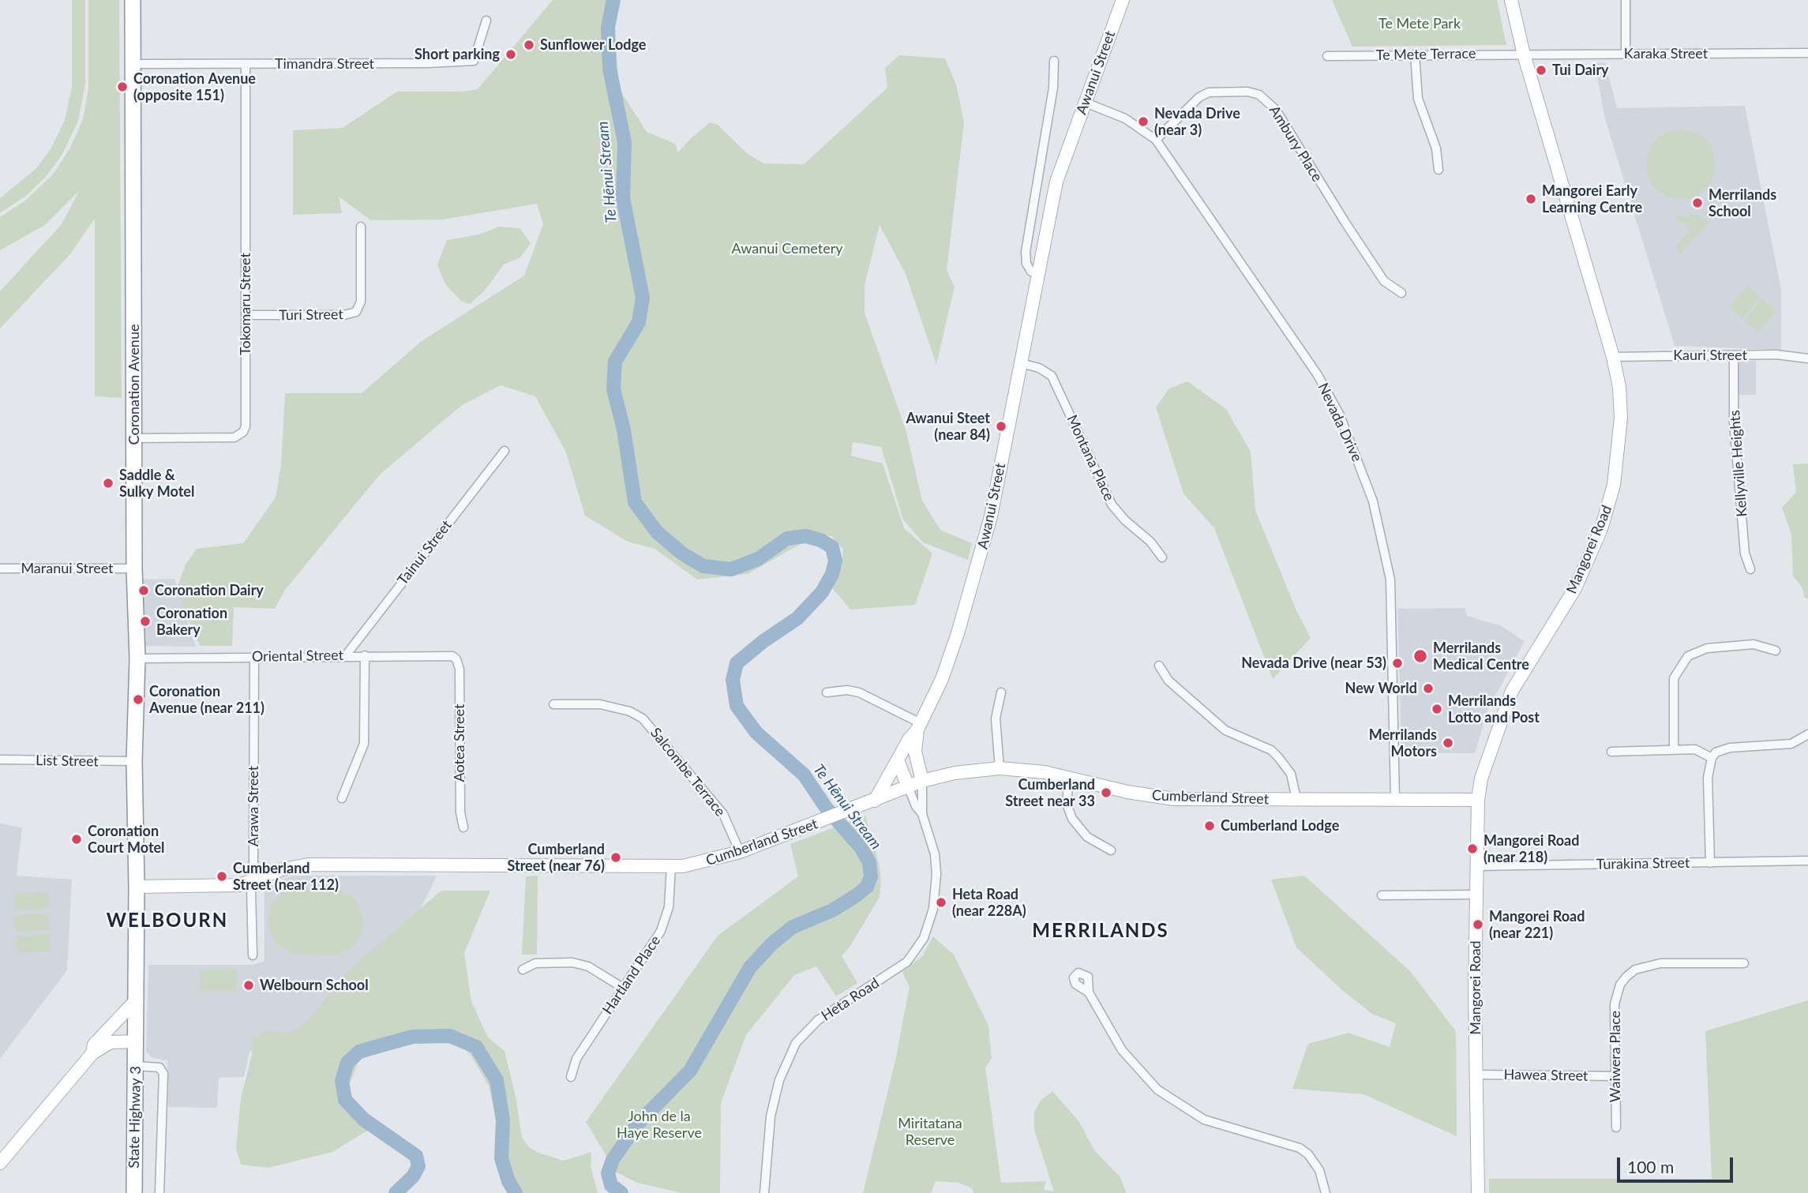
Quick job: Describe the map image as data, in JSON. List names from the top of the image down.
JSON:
{
  "streets": {
    "highway": ["Coronation Avenue", "State Highway 3"],
    "main road": ["Awanui Street", "Mangorei Road", "Cumberland Street"],
    "street": [
      "Karaka Street",
      "Te Mete Terrace",
      "Timandra Street",
      "Ambury Place",
      "Tokomaru Street",
      "Turi Street",
      "Kauri Street",
      "Nevada Drive",
      "Montana Place",
      "Kellyville Heights",
      "Tainui Street",
      "Maranui Street",
      "Oriental Street",
      "Aotea Street",
      "List Street",
      "Salcombe Terrace",
      "Arawa Street",
      "Turakina Street",
      "Hartland Place",
      "Heta Road",
      "Waiwera Place",
      "Hawea Street"
    ]
  },
  "crossings": [
    ["Karaka Street", "Te Mete Terrace"],
    ["Karaka Street", "Mangorei Road"],
    ["Te Mete Terrace", "Mangorei Road"],
    ["Timandra Street", "Tokomaru Street"],
    ["Timandra Street", "Coronation Avenue"],
    ["Awanui Street", "Nevada Drive"],
    ["Awanui Street", "Montana Place"],
    ["Awanui Street", "Cumberland Street"],
    ["Awanui Street", "Heta Road"],
    ["Ambury Place", "Nevada Drive"],
    ["Tokomaru Street", "Turi Street"],
    ["Tokomaru Street", "Coronation Avenue"],
    ["Kauri Street", "Kellyville Heights"],
    ["Kauri Street", "Mangorei Road"],
    ["Coronation Avenue", "Maranui Street"],
    ["Coronation Avenue", "Oriental Street"],
    ["Coronation Avenue", "List Street"],
    ["Coronation Avenue", "Cumberland Street"],
    ["Coronation Avenue", "State Highway 3"],
    ["Nevada Drive", "Cumberland Street"],
    ["Mangorei Road", "Cumberland Street"],
    ["Mangorei Road", "Turakina Street"],
    ["Mangorei Road", "Hawea Street"],
    ["Tainui Street", "Oriental Street"],
    ["Oriental Street", "Aotea Street"],
    ["Oriental Street", "Arawa Street"],
    ["Salcombe Terrace", "Cumberland Street"],
    ["Cumberland Street", "Arawa Street"],
    ["Cumberland Street", "Hartland Place"],
    ["Cumberland Street", "Heta Road"],
    ["Waiwera Place", "Hawea Street"]
  ],
  "districts": ["WELBOURN", "MERRILANDS"],
  "water": ["Te Hēnui Stream"],
  "parks": [
    "Te Mete Park",
    "Awanui Cemetery",
    "John de la Haye Reserve",
    "Miritatana Reserve"
  ],
  "places": [
    "Sunflower Lodge",
    "Short parking",
    "Tui Dairy",
    "Coronation Avenue (opposite 151)",
    "Nevada Drive (near 3)",
    "Mangorei Early Learning Centre",
    "Merrilands School",
    "Awanui Steet (near 84)",
    "Saddle & Sulky Motel",
    "Coronation Dairy",
    "Coronation Bakery",
    "Merrilands Medical Centre",
    "Nevada Drive (near 53)",
    "New World",
    "Coronation Avenue (near 211)",
    "Merrilands Lotto and Post",
    "Merrilands Motors",
    "Cumberland Street near 33",
    "Cumberland Lodge",
    "Coronation Court Motel",
    "Mangorei Road (near 218)",
    "Cumberland Street (near 76)",
    "Cumberland Street (near 112)",
    "Heta Road (near 228A)",
    "Mangorei Road (near 221)",
    "Welbourn School"
  ],
  "scale_bar": "100 m"
}
